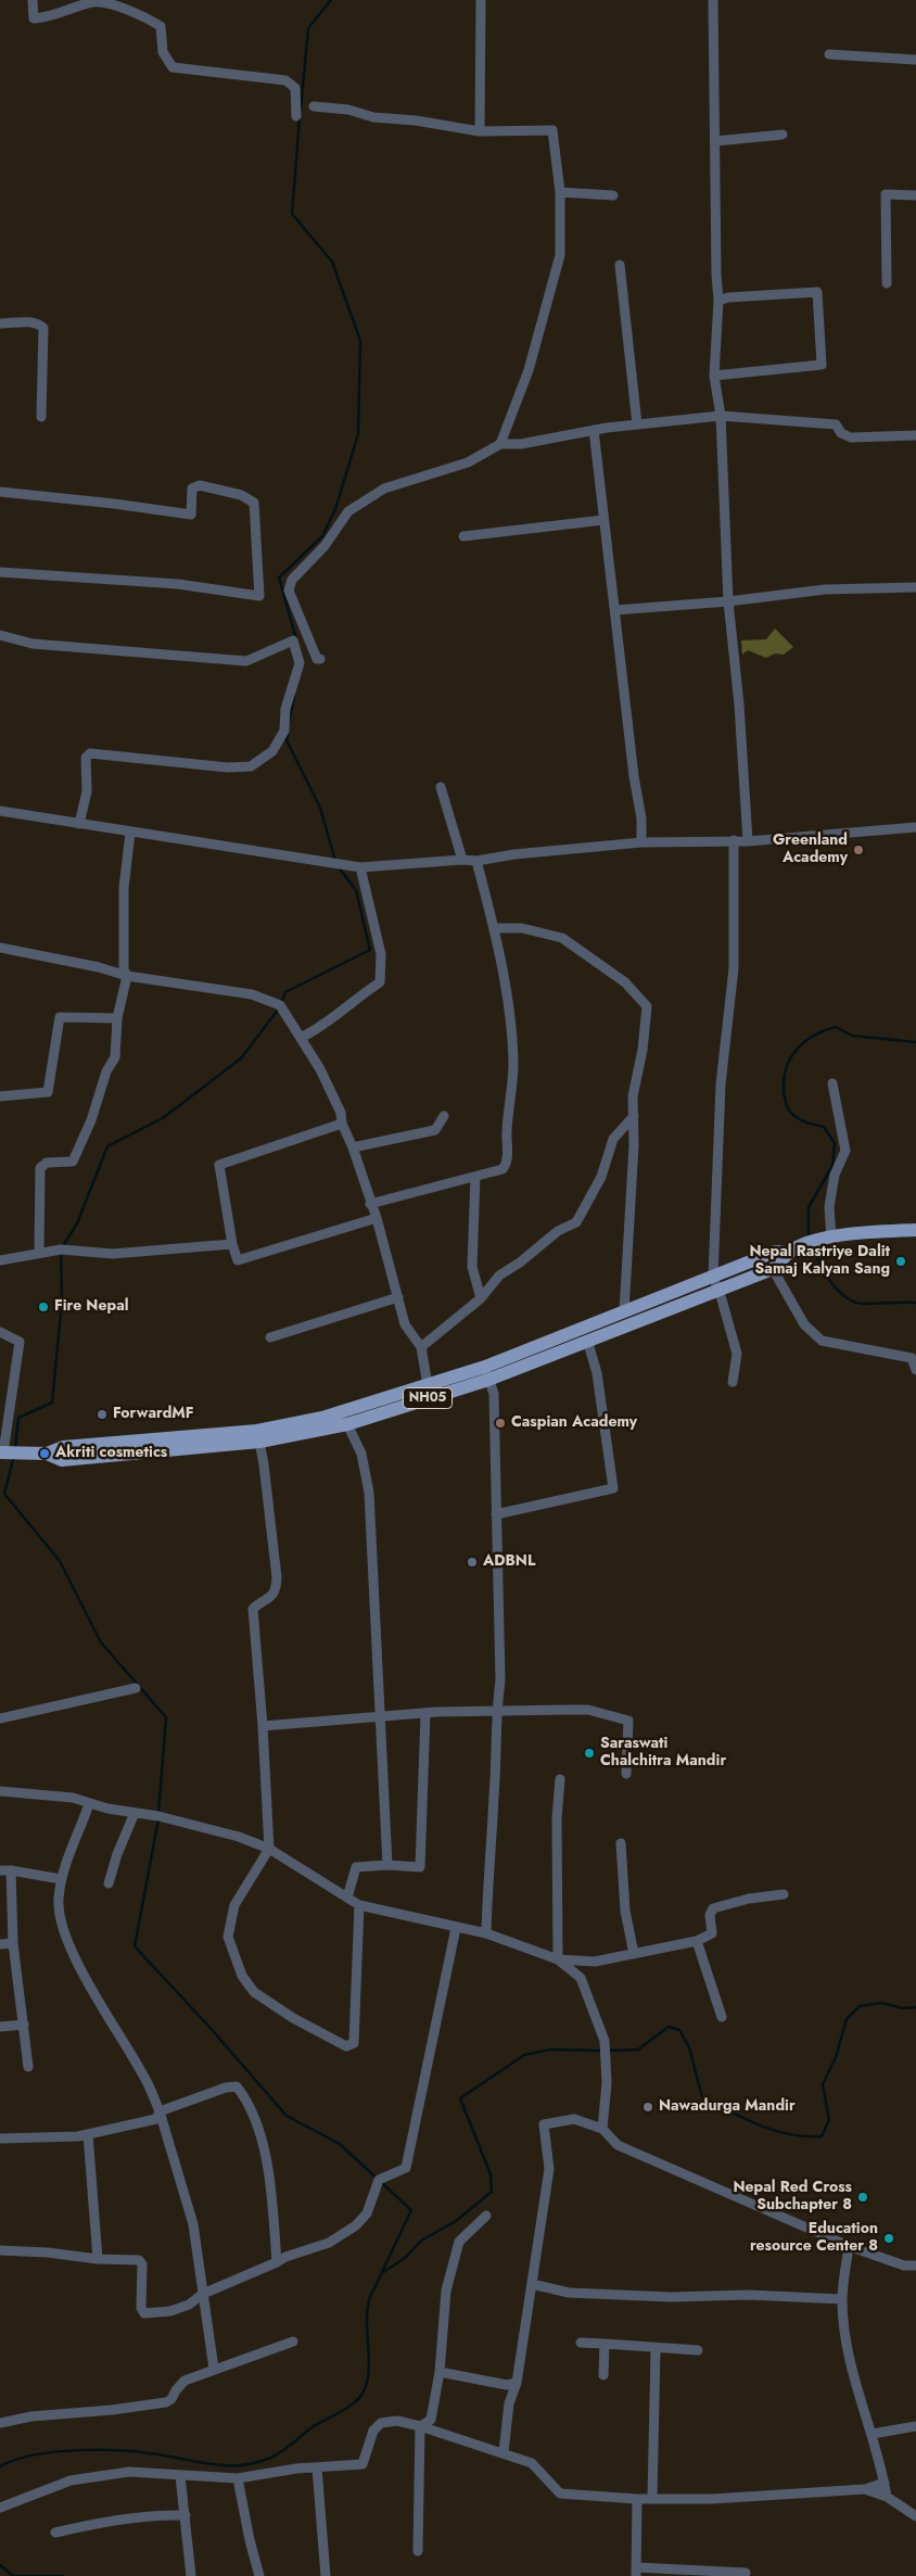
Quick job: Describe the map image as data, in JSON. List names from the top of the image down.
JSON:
{
  "streets": {
    "main road": ["NH05"]
  },
  "places": [
    "Greenland Academy",
    "Nepal Rastriye Dalit Samaj Kalyan Sang",
    "Fire Nepal",
    "ForwardMF",
    "Caspian Academy",
    "Akriti cosmetics",
    "ADBNL",
    "Saraswati Chalchitra Mandir",
    "Nawadurga Mandir",
    "Nepal Red Cross Subchapter 8",
    "Education resource Center 8"
  ]
}
